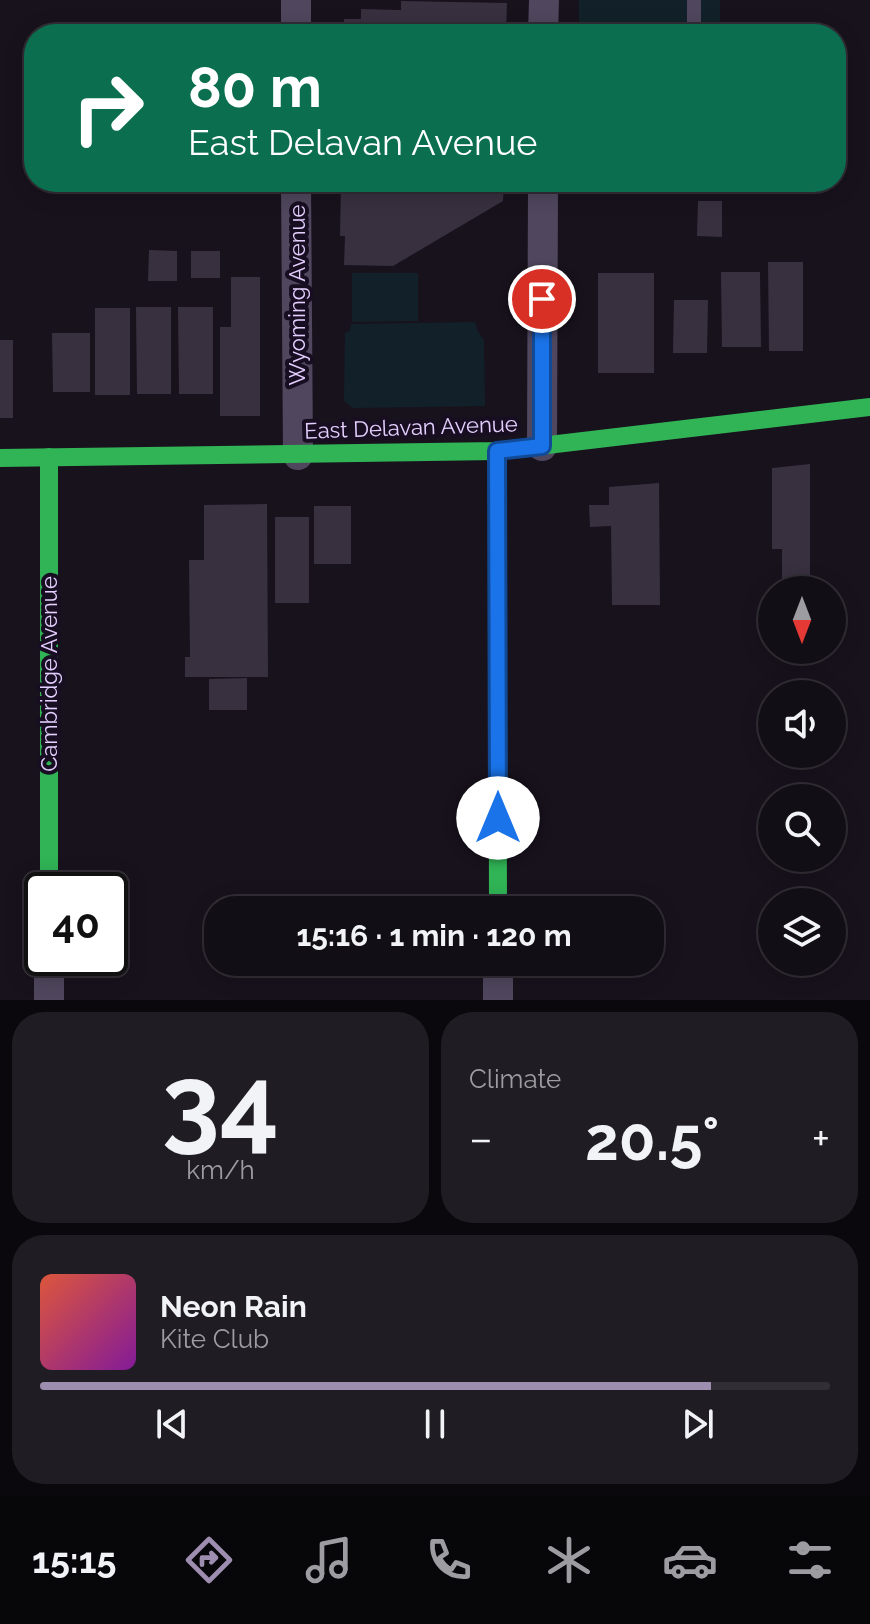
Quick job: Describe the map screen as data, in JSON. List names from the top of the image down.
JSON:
{
  "streets": {
    "street": ["Wyoming Avenue", "East Delavan Avenue", "Cambridge Avenue"]
  },
  "crossings": [
    ["Wyoming Avenue", "East Delavan Avenue"],
    ["East Delavan Avenue", "Cambridge Avenue"]
  ],
  "north": "bottom",
  "page": {
    "turn": ["80 m", "East Delavan Avenue"],
    "limit": "40",
    "trip": "15:16 · 1 min · 120 m",
    "tile": [
      ["34", "km/h"],
      "Climate"
    ],
    "heat": ["−", "20.5°", "+"],
    "song": ["Neon Rain", "Kite Club"],
    "tabs": "15:15"
  }
}
